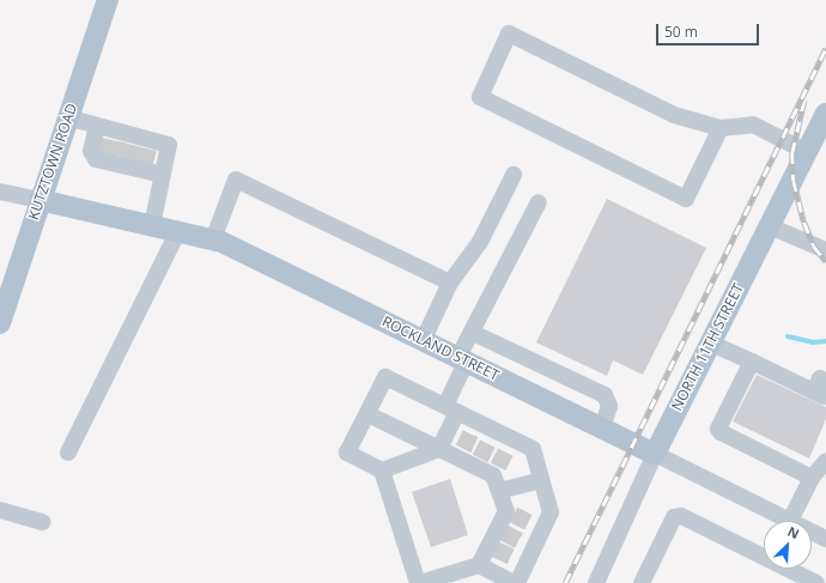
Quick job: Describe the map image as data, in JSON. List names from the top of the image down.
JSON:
{
  "streets": {
    "main road": ["KUTZTOWN ROAD", "NORTH 11TH STREET", "ROCKLAND STREET"]
  },
  "crossings": [
    ["KUTZTOWN ROAD", "ROCKLAND STREET"],
    ["NORTH 11TH STREET", "ROCKLAND STREET"]
  ],
  "scale_bar": "50 m",
  "north": "top right"
}
